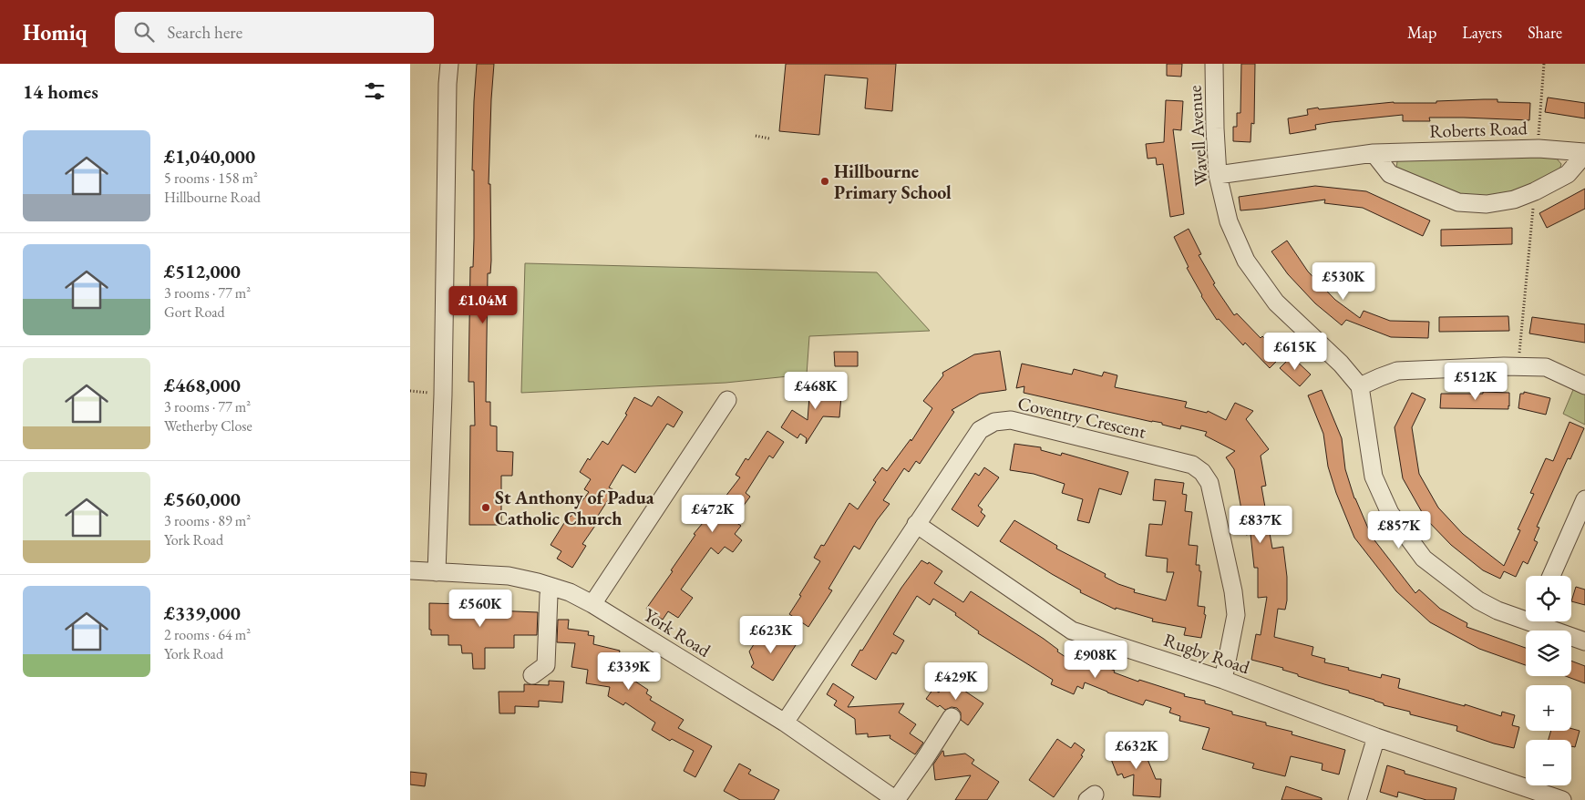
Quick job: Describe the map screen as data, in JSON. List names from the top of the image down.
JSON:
{
  "streets": {
    "street": [
      "Roberts Road",
      "Wavell Avenue",
      "Coventry Crescent",
      "York Road",
      "Rugby Road"
    ]
  },
  "crossings": [
    ["Roberts Road", "Wavell Avenue"],
    ["Coventry Crescent", "York Road"],
    ["Coventry Crescent", "Rugby Road"]
  ],
  "places": ["Hillbourne Primary School", "St Anthony of Padua Catholic Church"],
  "page": {
    "header": "Homiq",
    "search": "Search here",
    "nav": ["Map", "Layers", "Share"],
    "heading": "14 homes",
    "list": [
      {
        "name": "£1,040,000",
        "note": "5 rooms · 158 m² · Hillbourne Road"
      },
      {
        "name": "£512,000",
        "note": "3 rooms · 77 m² · Gort Road"
      },
      {
        "name": "£468,000",
        "note": "3 rooms · 77 m² · Wetherby Close"
      },
      {
        "name": "£560,000",
        "note": "3 rooms · 89 m² · York Road"
      },
      {
        "name": "£339,000",
        "note": "2 rooms · 64 m² · York Road"
      }
    ],
    "price": [
      "£530K",
      "£1.04M",
      "£615K",
      "£512K",
      "£468K",
      "£472K",
      "£837K",
      "£857K",
      "£560K",
      "£623K",
      "£908K",
      "£339K",
      "£429K",
      "£632K"
    ],
    "map_buttons": ["+", "−"]
  }
}
